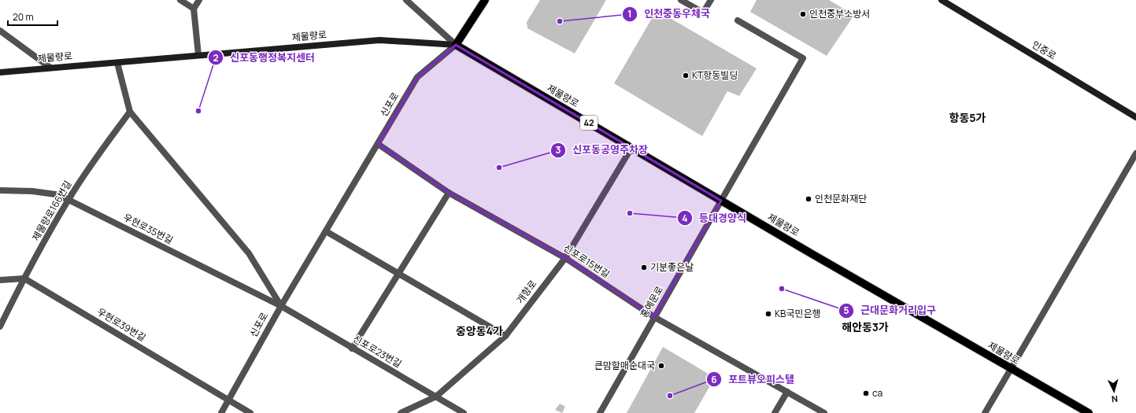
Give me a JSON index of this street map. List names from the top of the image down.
{
  "streets": {
    "main road": [
      "제물량로",
      "인중로",
      "신포로",
      "42"
    ],
    "street": [
      "제물량로166번길",
      "우현로35번길",
      "신포로15번길",
      "개항로",
      "홍예문로",
      "우현로39번길",
      "신포로23번길"
    ]
  },
  "crossings": [
    ["제물량로", "신포로"],
    ["제물량로", "개항로"],
    ["제물량로", "홍예문로"],
    ["신포로", "우현로35번길"],
    ["신포로", "신포로15번길"],
    ["신포로", "우현로39번길"],
    ["신포로", "신포로23번길"],
    ["제물량로166번길", "우현로35번길"],
    ["제물량로166번길", "우현로39번길"],
    ["우현로35번길", "신포로23번길"],
    ["신포로15번길", "개항로"],
    ["신포로15번길", "홍예문로"],
    ["개항로", "신포로23번길"]
  ],
  "districts": ["항동5가", "해안동3가", "중앙동4가"],
  "places": [
    "인천중부소방서",
    "인천중동우체국",
    "KT항동빌딩",
    "신포동행정복지센터",
    "신포동공영주차장",
    "인천문화재단",
    "등대경양식",
    "기분좋은날",
    "근대문화거리입구",
    "KB국민은행",
    "큰맘할매순대국",
    "ca",
    "포트뷰오피스텔"
  ],
  "scale_bar": "20 m",
  "north": "bottom"
}
